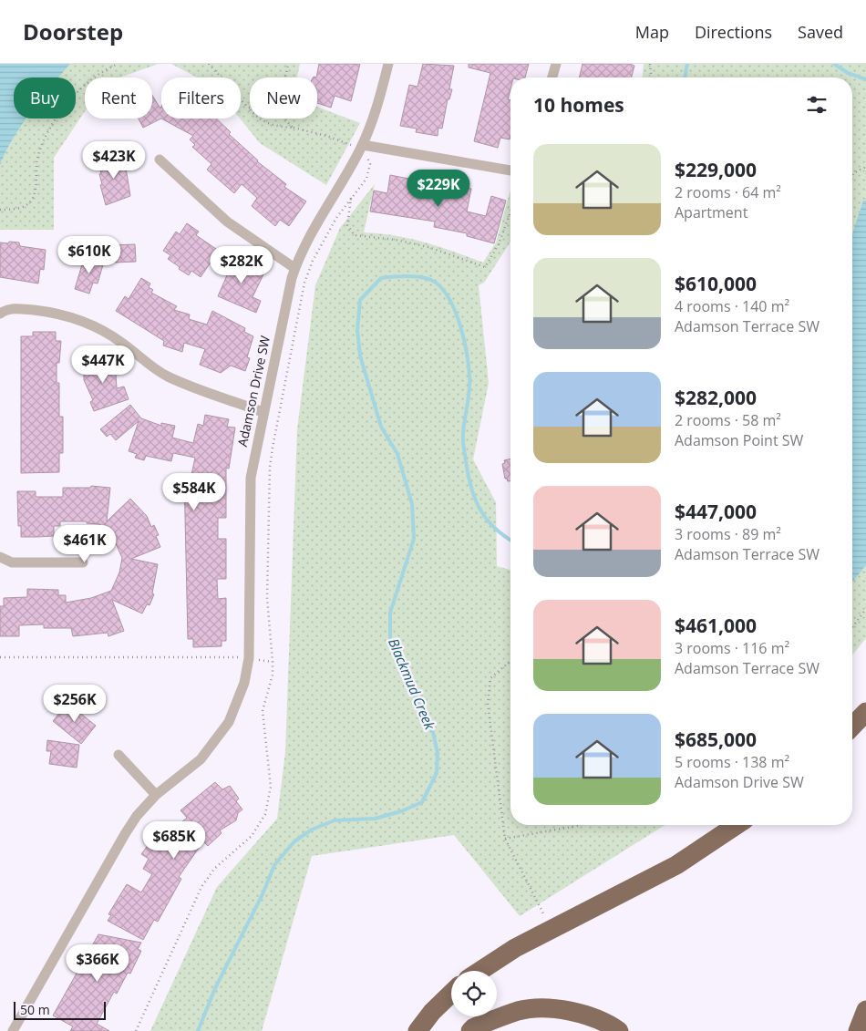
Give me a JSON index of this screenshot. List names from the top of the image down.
{
  "streets": {
    "street": ["Adamson Drive SW"]
  },
  "water": ["Blackmud Creek"],
  "scale_bar": "50 m",
  "page": {
    "header": "Doorstep",
    "nav": ["Map", "Directions", "Saved"],
    "chip": [
      "Buy",
      "Rent",
      "Filters",
      "New"
    ],
    "heading": "10 homes",
    "list": [
      {
        "name": "$229,000",
        "note": "2 rooms · 64 m² · Apartment"
      },
      {
        "name": "$610,000",
        "note": "4 rooms · 140 m² · Adamson Terrace SW"
      },
      {
        "name": "$282,000",
        "note": "2 rooms · 58 m² · Adamson Point SW"
      },
      {
        "name": "$447,000",
        "note": "3 rooms · 89 m² · Adamson Terrace SW"
      },
      {
        "name": "$461,000",
        "note": "3 rooms · 116 m² · Adamson Terrace SW"
      },
      {
        "name": "$685,000",
        "note": "5 rooms · 138 m² · Adamson Drive SW"
      }
    ],
    "price": [
      "$423K",
      "$229K",
      "$610K",
      "$282K",
      "$447K",
      "$584K",
      "$461K",
      "$256K",
      "$685K",
      "$366K"
    ],
    "scale": "50 m"
  }
}
